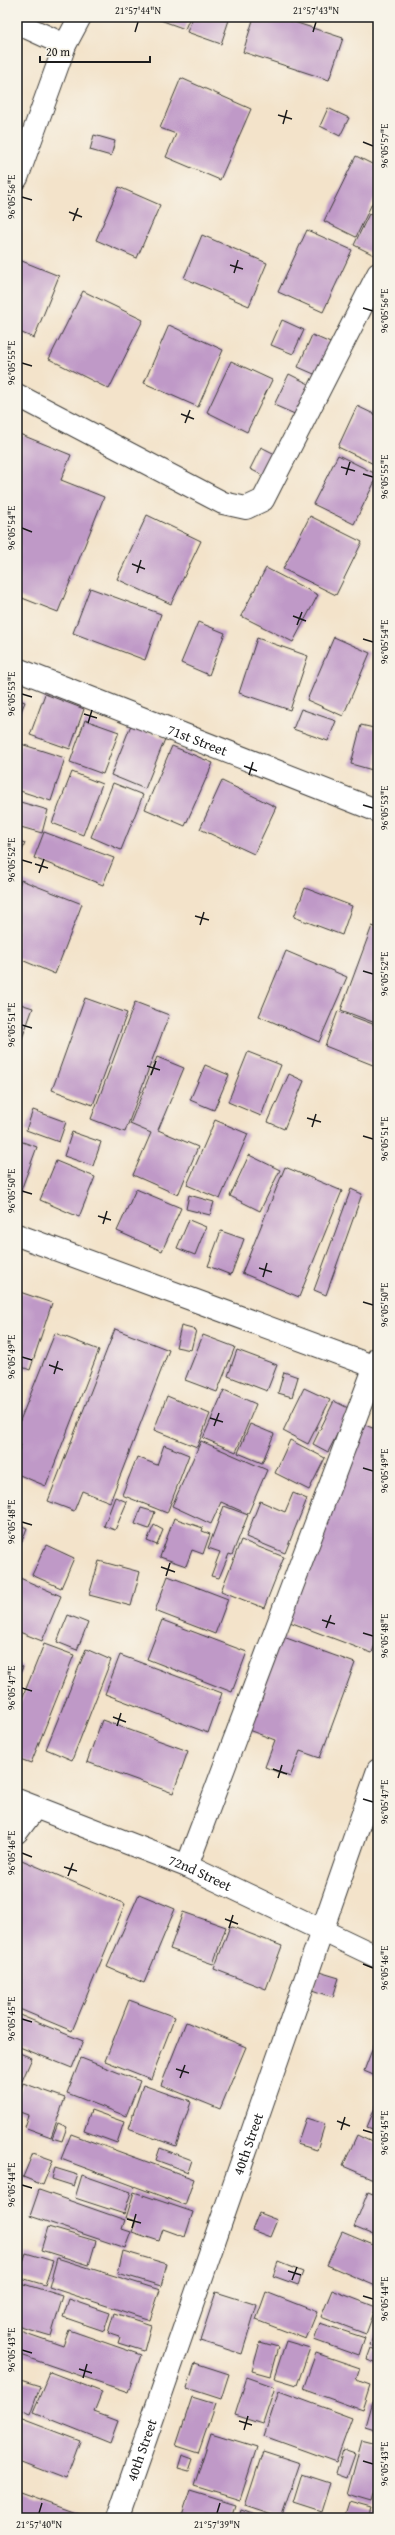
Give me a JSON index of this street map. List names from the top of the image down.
{
  "streets": {
    "street": ["71st Street", "72nd Street", "40th Street"]
  },
  "crossings": [
    ["72nd Street", "40th Street"]
  ],
  "scale_bar": "20 m",
  "coordinates": [
    "21°57'44\"N",
    "21°57'43\"N",
    "96°05'57\"E",
    "96°05'56\"E",
    "96°05'55\"E",
    "96°05'54\"E",
    "96°05'53\"E",
    "96°05'52\"E",
    "96°05'51\"E",
    "96°05'50\"E",
    "96°05'49\"E",
    "96°05'48\"E",
    "96°05'47\"E",
    "96°05'46\"E",
    "96°05'45\"E",
    "96°05'44\"E",
    "96°05'43\"E",
    "21°57'40\"N",
    "21°57'39\"N"
  ]
}
